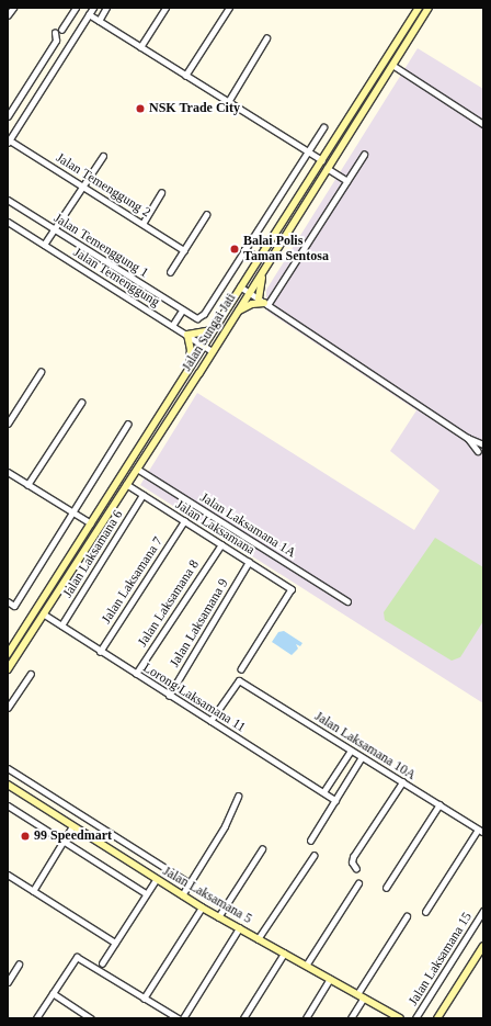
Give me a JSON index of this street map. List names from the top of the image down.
{
  "streets": {
    "main road": ["Jalan Sungai Jati", "Jalan Laksamana 5"],
    "street": [
      "Jalan Temenggung 2",
      "Jalan Temenggung 1",
      "Jalan Temenggung",
      "Jalan Laksamana 1A",
      "Jalan Laksamana",
      "Jalan Laksamana 6",
      "Jalan Laksamana 7",
      "Jalan Laksamana 8",
      "Jalan Laksamana 9",
      "Lorong Laksamana 11",
      "Jalan Laksamana 10A",
      "Jalan Laksamana 15"
    ]
  },
  "crossings": [
    ["Jalan Temenggung", "Jalan Sungai Jati"],
    ["Jalan Sungai Jati", "Jalan Laksamana 1A"],
    ["Jalan Sungai Jati", "Jalan Laksamana"],
    ["Jalan Sungai Jati", "Lorong Laksamana 11"],
    ["Jalan Laksamana", "Jalan Laksamana 6"],
    ["Jalan Laksamana", "Jalan Laksamana 7"],
    ["Jalan Laksamana", "Jalan Laksamana 8"],
    ["Jalan Laksamana", "Jalan Laksamana 9"],
    ["Jalan Laksamana 6", "Lorong Laksamana 11"],
    ["Jalan Laksamana 7", "Lorong Laksamana 11"],
    ["Jalan Laksamana 8", "Lorong Laksamana 11"],
    ["Jalan Laksamana 9", "Lorong Laksamana 11"],
    ["Lorong Laksamana 11", "Jalan Laksamana 10A"]
  ],
  "places": ["NSK Trade City", "Balai Polis Taman Sentosa", "99 Speedmart"]
}
